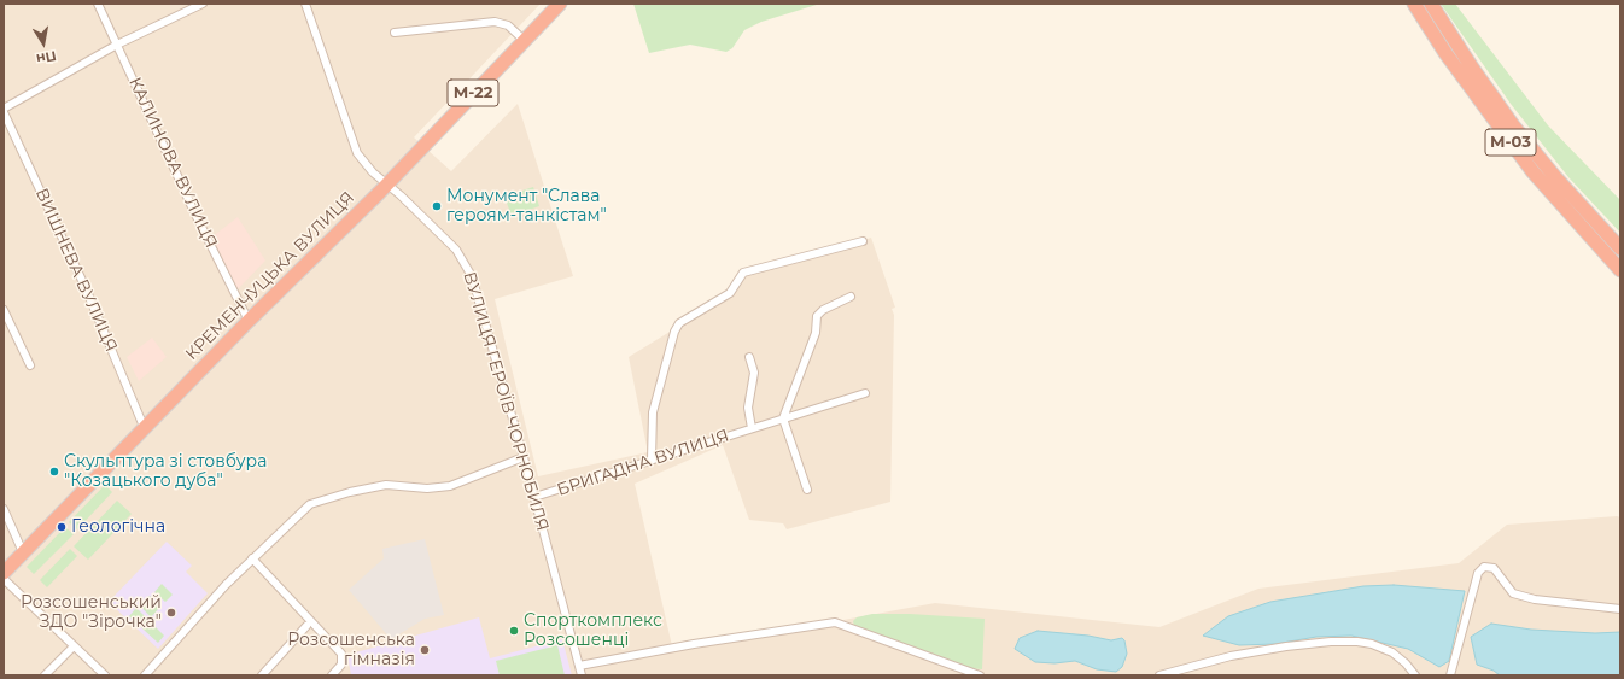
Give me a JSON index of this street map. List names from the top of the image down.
{
  "streets": {
    "highway": ["М-22", "М-03", "КРЕМЕНЧУЦЬКА ВУЛИЦЯ"],
    "street": [
      "КАЛИНОВА ВУЛИЦЯ",
      "ВИШНЕВА ВУЛИЦЯ",
      "ВУЛИЦЯ ГЕРОЇВ ЧОРНОБИЛЯ",
      "БРИГАДНА ВУЛИЦЯ"
    ]
  },
  "crossings": [
    ["КАЛИНОВА ВУЛИЦЯ", "КРЕМЕНЧУЦЬКА ВУЛИЦЯ"],
    ["ВИШНЕВА ВУЛИЦЯ", "КРЕМЕНЧУЦЬКА ВУЛИЦЯ"],
    ["КРЕМЕНЧУЦЬКА ВУЛИЦЯ", "ВУЛИЦЯ ГЕРОЇВ ЧОРНОБИЛЯ"],
    ["ВУЛИЦЯ ГЕРОЇВ ЧОРНОБИЛЯ", "БРИГАДНА ВУЛИЦЯ"]
  ],
  "places": [
    "Монумент \"Слава героям-танкістам\"",
    "Скульптура зі стовбура \"Козацького дуба\"",
    "Геологічна",
    "Розсошенський ЗДО \"Зірочка\"",
    "Спорткомплекс Розсошенці",
    "Розсошенська гімназія"
  ],
  "north": "bottom"
}
